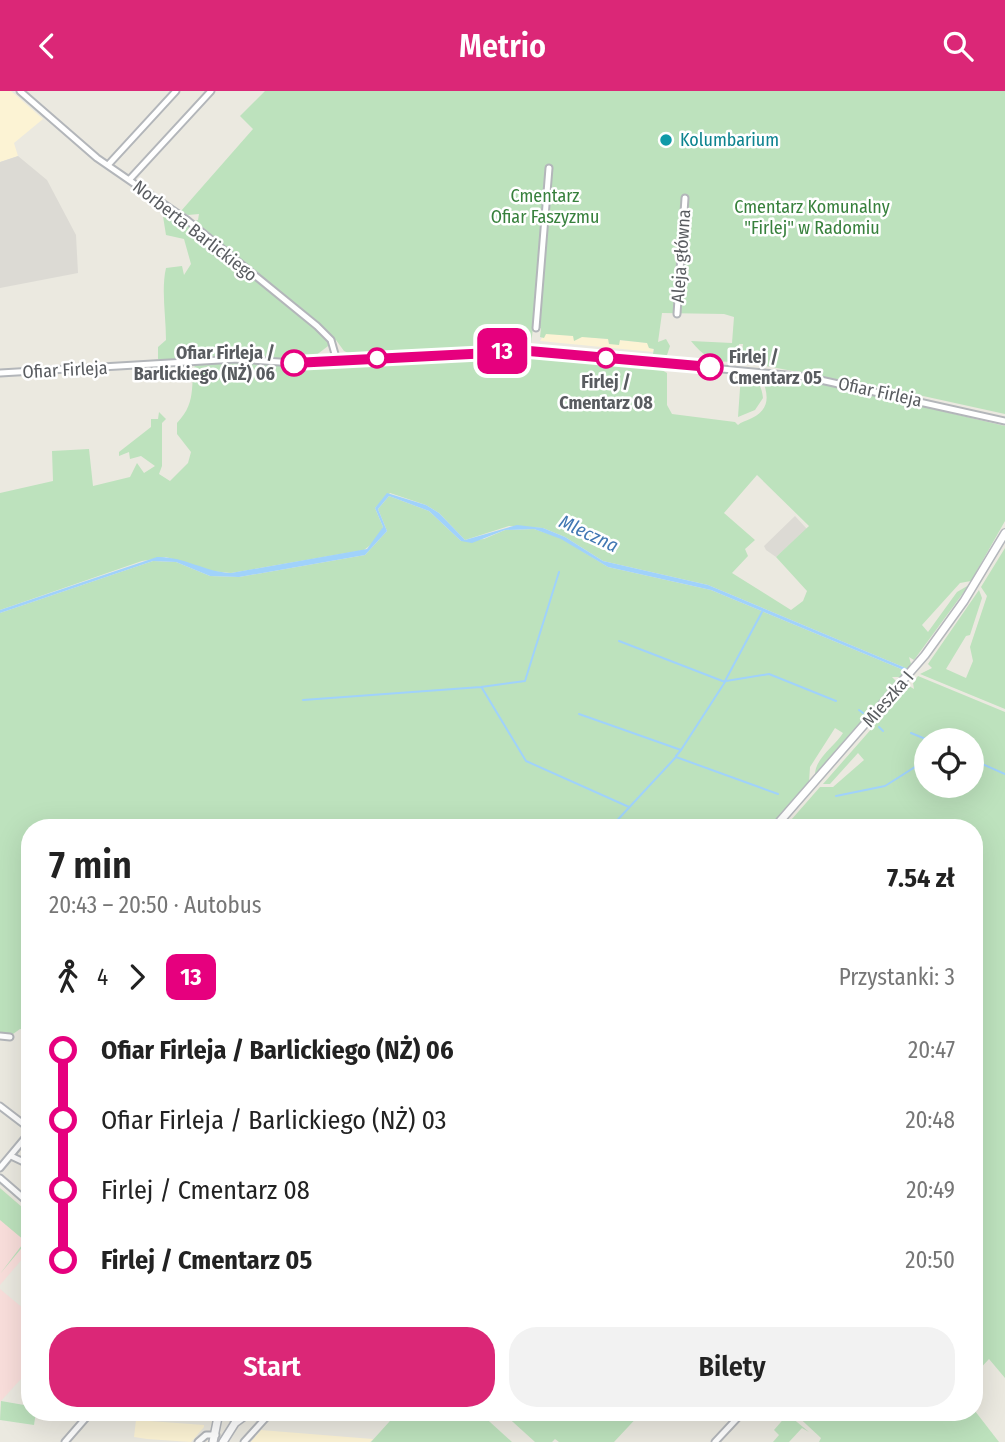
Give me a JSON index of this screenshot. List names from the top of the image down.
{
  "streets": {
    "street": [
      "Norberta Barlickiego",
      "Aleja główna",
      "Ofiar Firleja",
      "Mieszka I"
    ]
  },
  "crossings": [
    ["Norberta Barlickiego", "Ofiar Firleja"]
  ],
  "water": ["Mleczna"],
  "parks": ["Cmentarz Ofiar Faszyzmu", "Cmentarz Komunalny \"Firlej\" w Radomiu"],
  "places": [
    "Kolumbarium",
    "Firlej / Cmentarz 08",
    "Ofiar Firleja / Barlickiego (NŻ) 06",
    "Firlej / Cmentarz 05"
  ],
  "lines": ["bus line 13"],
  "page": {
    "header": "Metrio",
    "on_map": "13",
    "heading": ["7 min", "20:43 – 20:50 · Autobus", "7.54 zł"],
    "legs": ["4", "13", "Przystanki: 3"],
    "list": [
      {
        "name": "Ofiar Firleja / Barlickiego (NŻ) 06",
        "value": "20:47"
      },
      {
        "name": "Ofiar Firleja / Barlickiego (NŻ) 03",
        "value": "20:48"
      },
      {
        "name": "Firlej / Cmentarz 08",
        "value": "20:49"
      },
      {
        "name": "Firlej / Cmentarz 05",
        "value": "20:50"
      }
    ],
    "buttons": ["Start", "Bilety"]
  }
}
